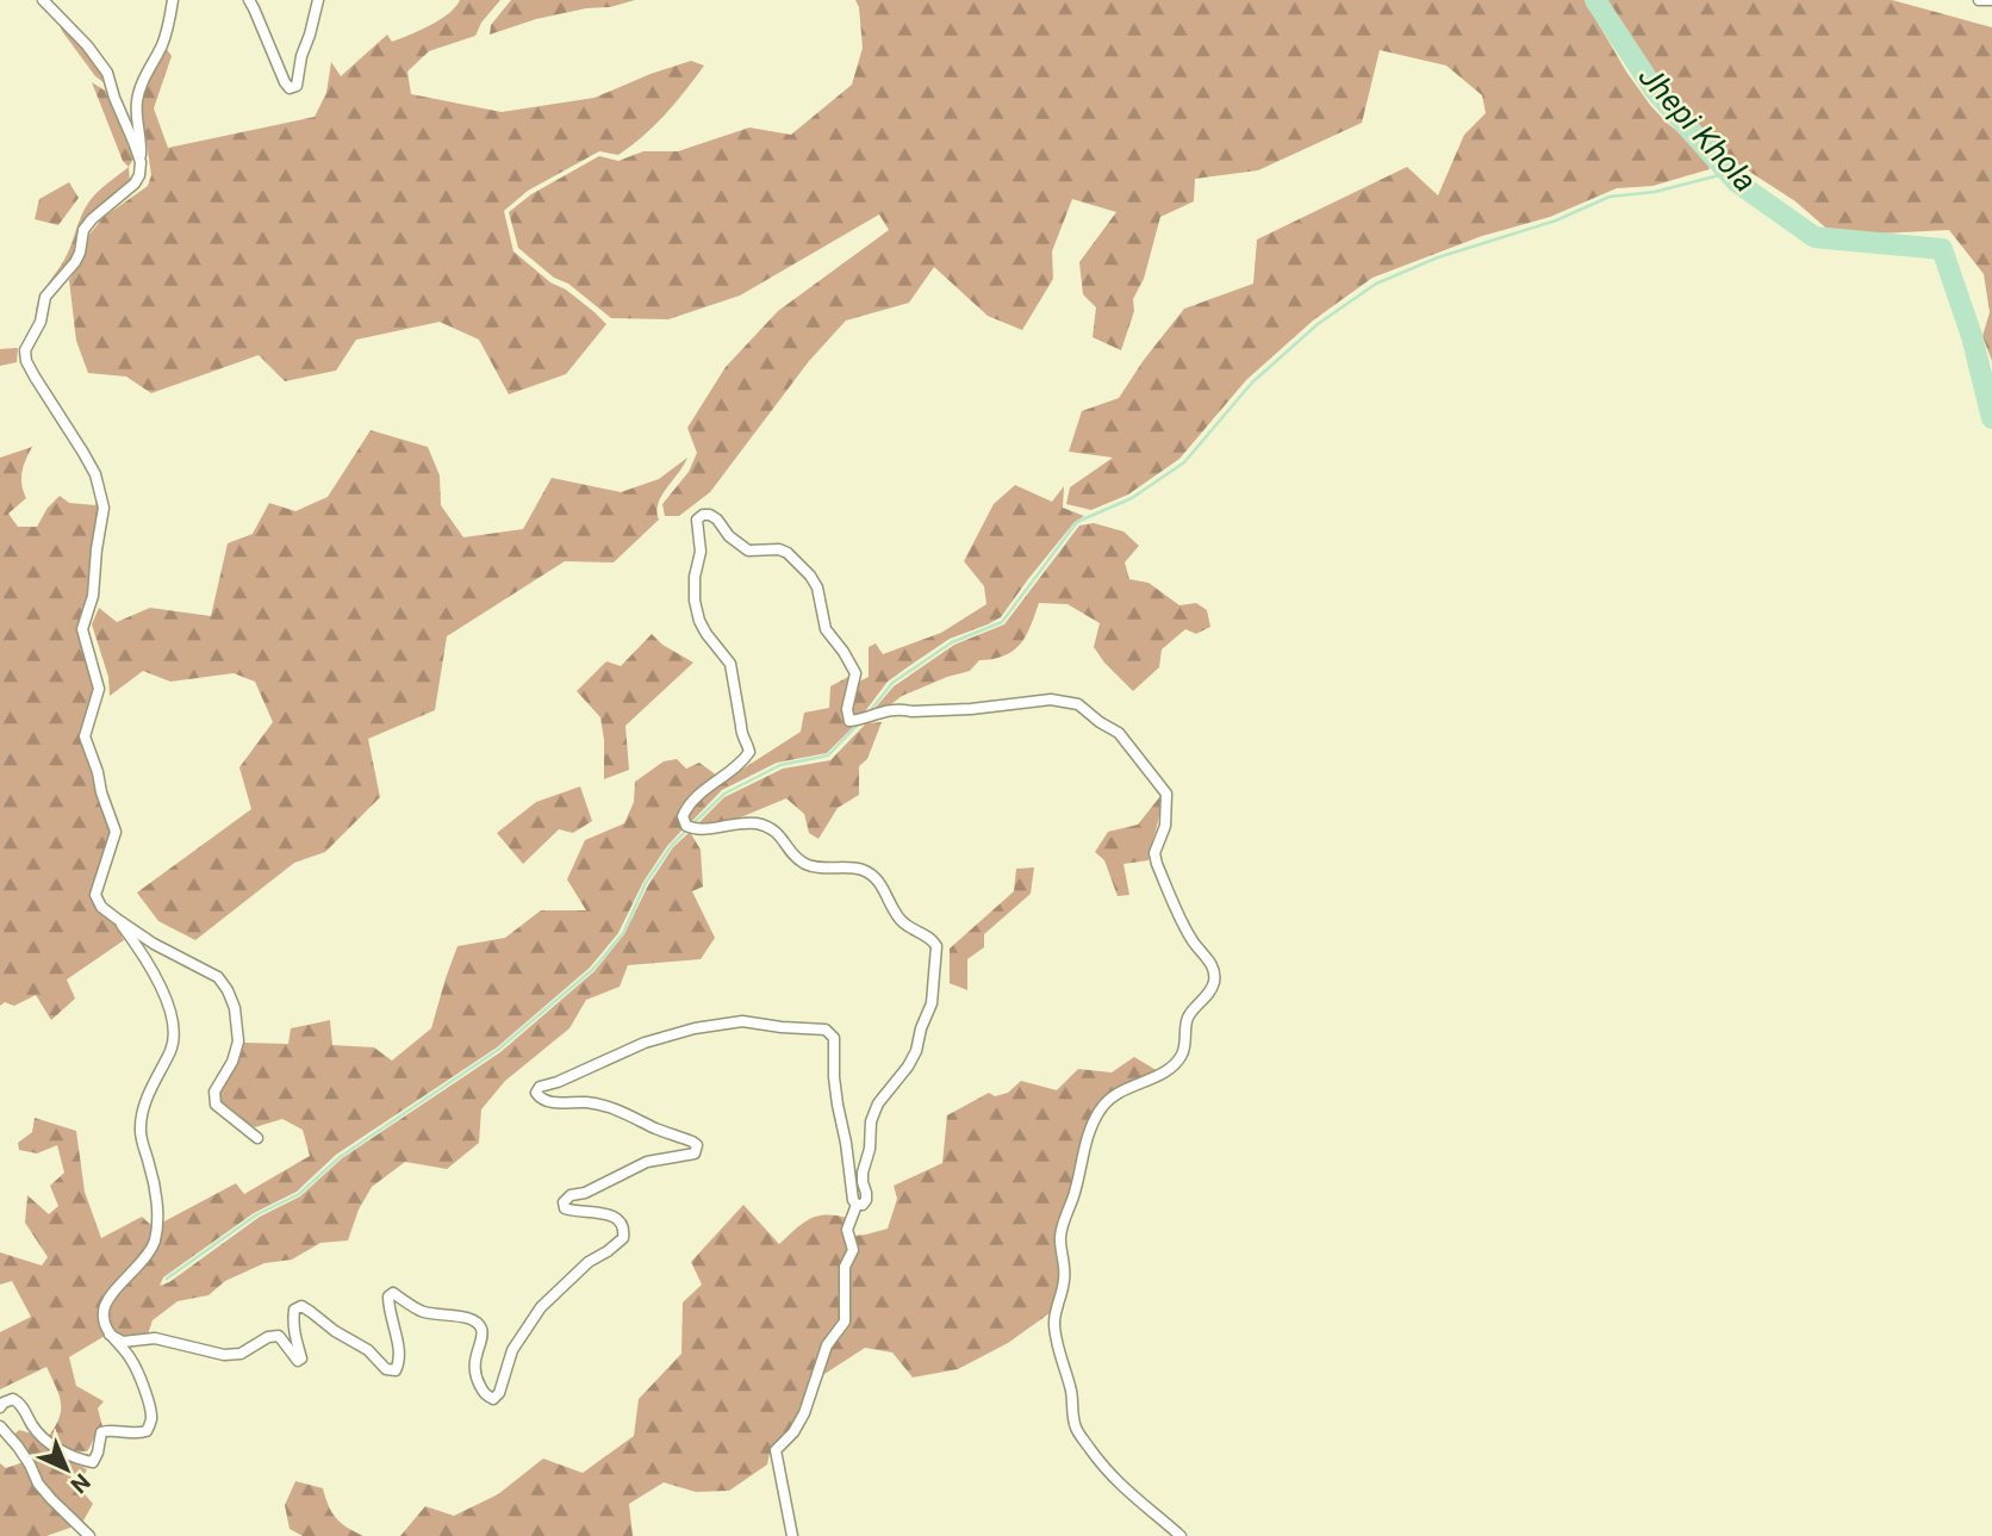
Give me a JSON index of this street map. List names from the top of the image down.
{
  "water": ["Jhepi Khola"],
  "north": "bottom right"
}
